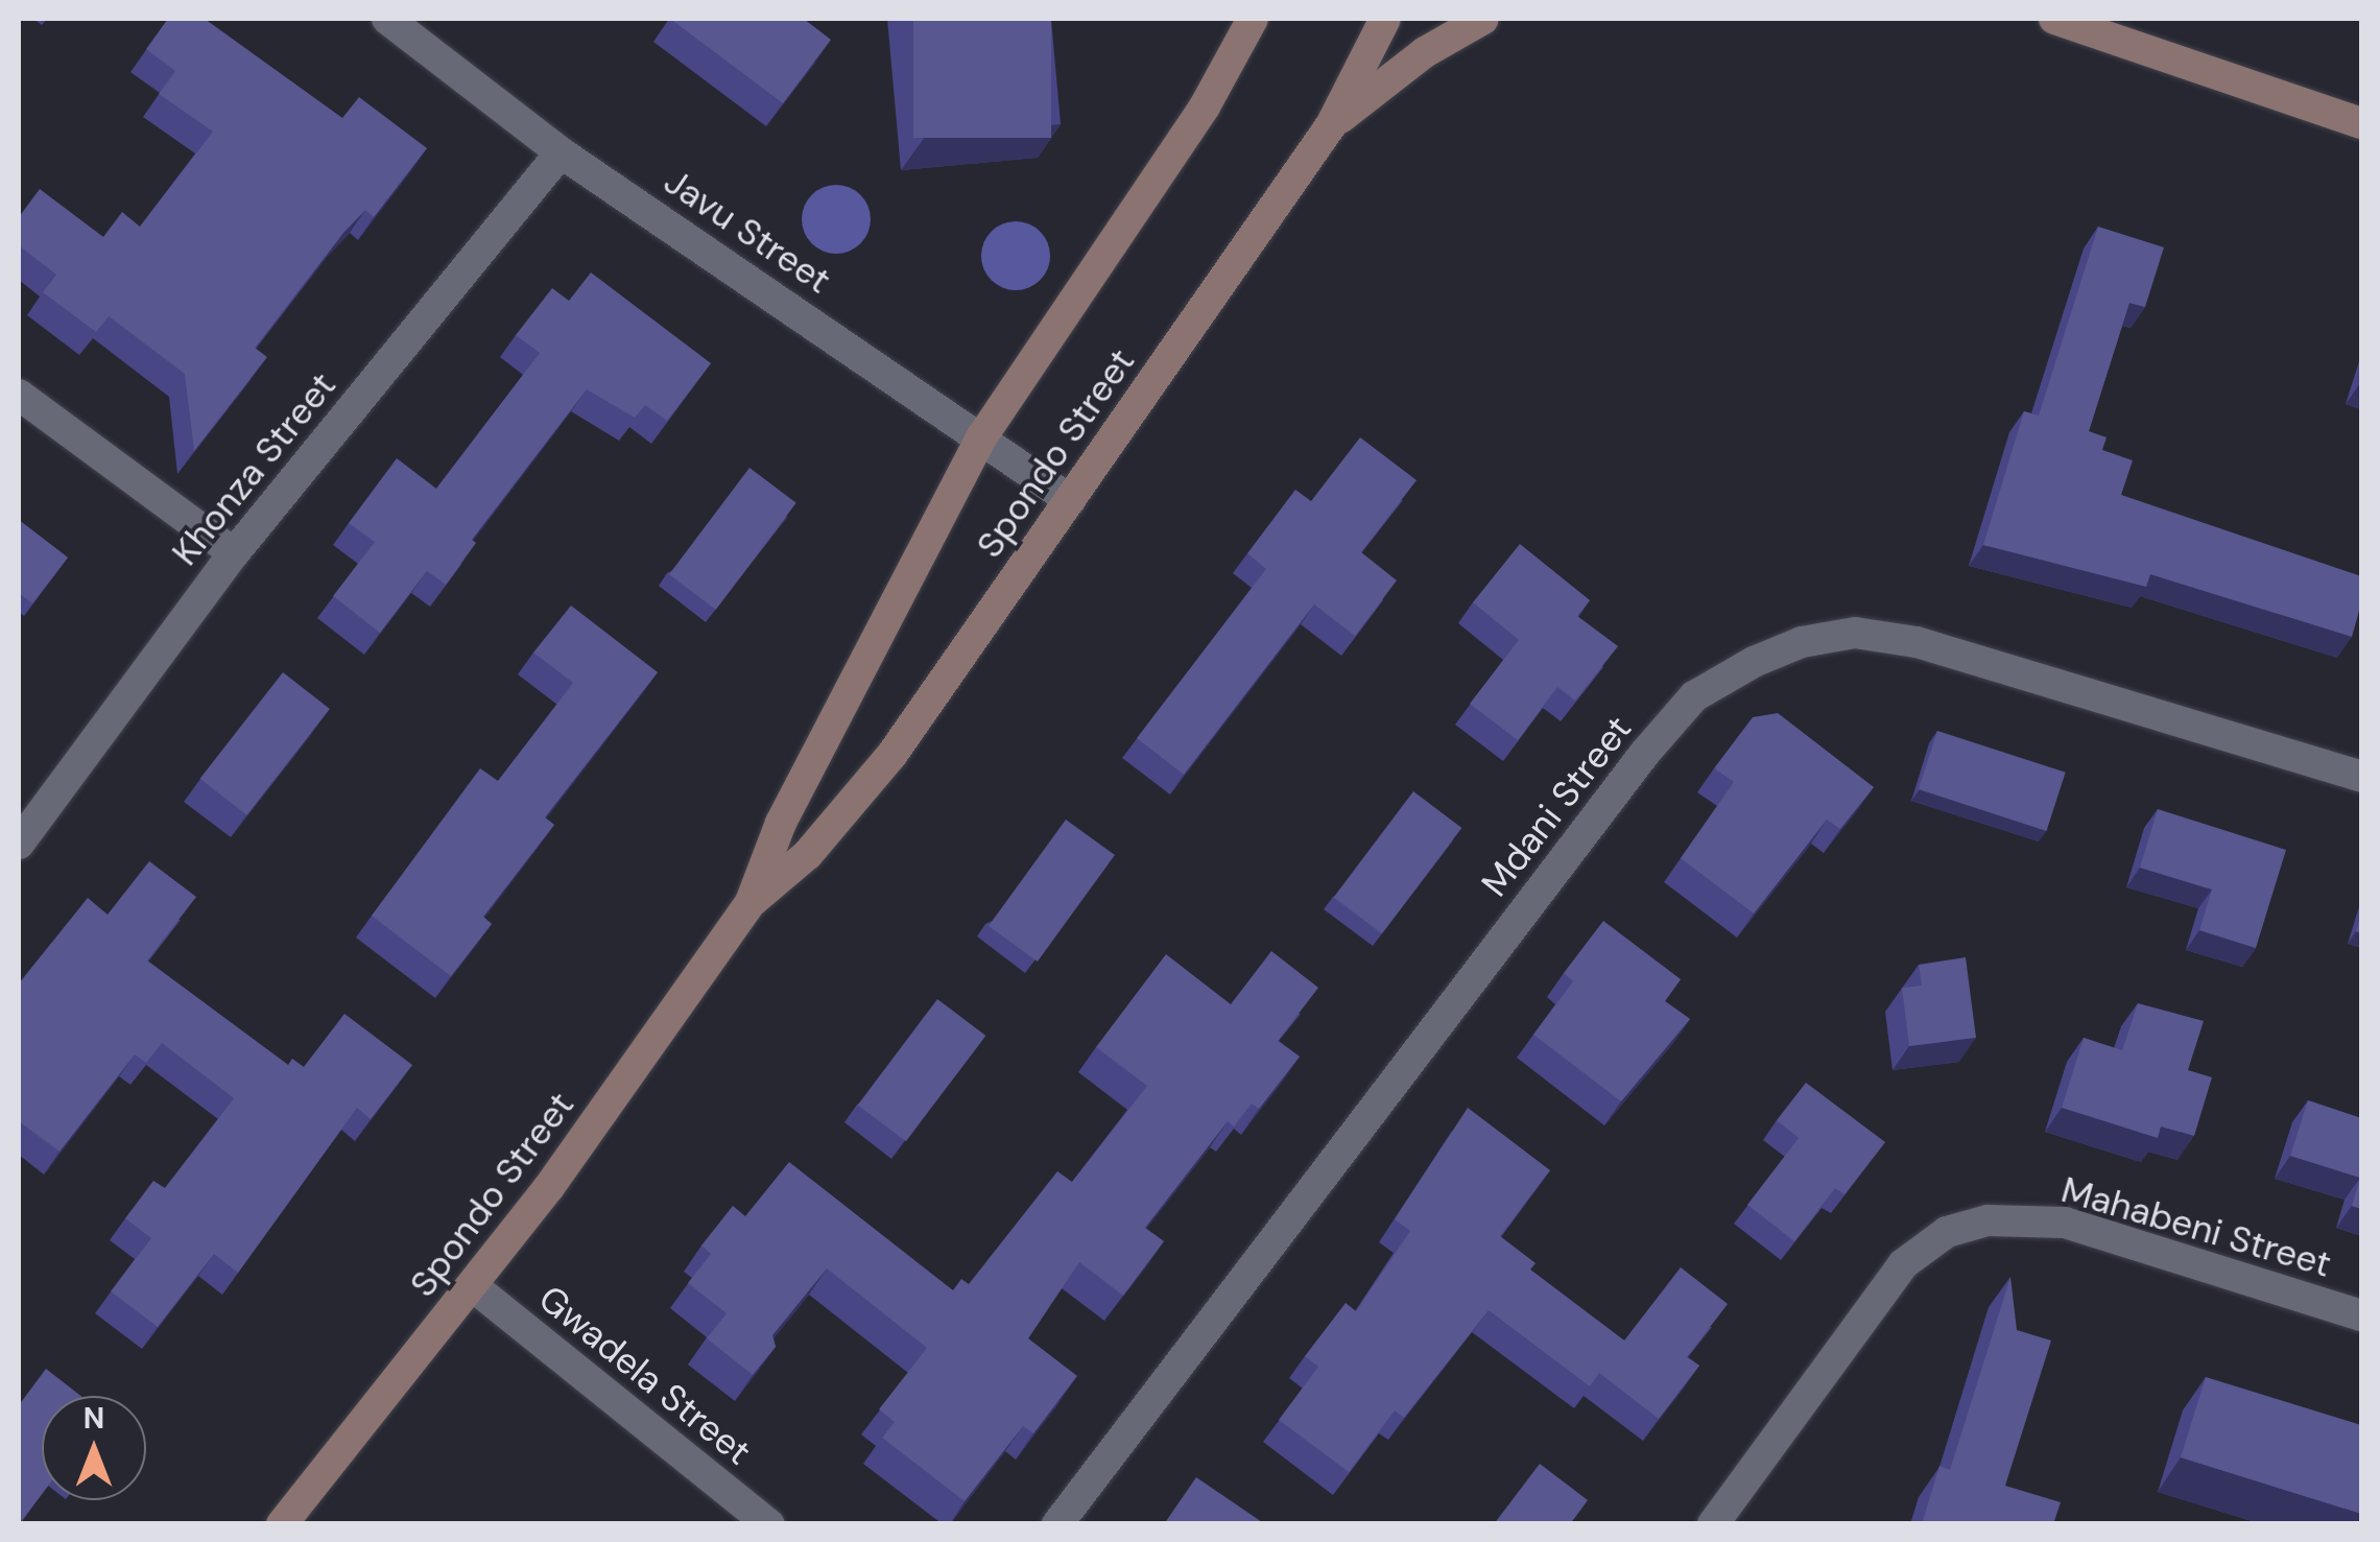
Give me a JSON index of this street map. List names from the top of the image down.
{
  "streets": {
    "main road": ["Spondo Street"],
    "street": [
      "Javu Street",
      "Khonza Street",
      "Mdani Street",
      "Mahabeni Street",
      "Gwadela Street"
    ]
  },
  "crossings": [
    ["Javu Street", "Spondo Street"],
    ["Javu Street", "Khonza Street"],
    ["Spondo Street", "Gwadela Street"]
  ],
  "north": "top"
}
